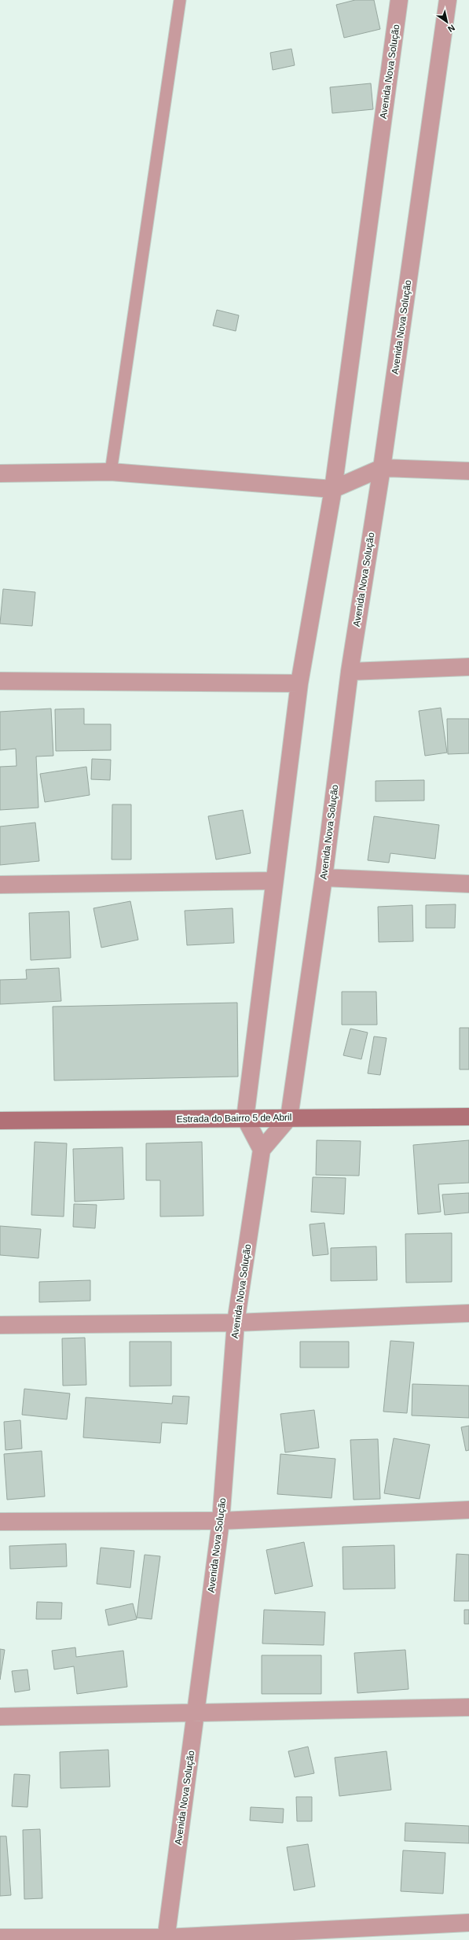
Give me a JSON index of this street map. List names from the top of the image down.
{
  "streets": {
    "street": ["Avenida Nova Solução", "Estrada do Bairro 5 de Abril"]
  },
  "crossings": [
    ["Avenida Nova Solução", "Estrada do Bairro 5 de Abril"]
  ],
  "north": "bottom right"
}
